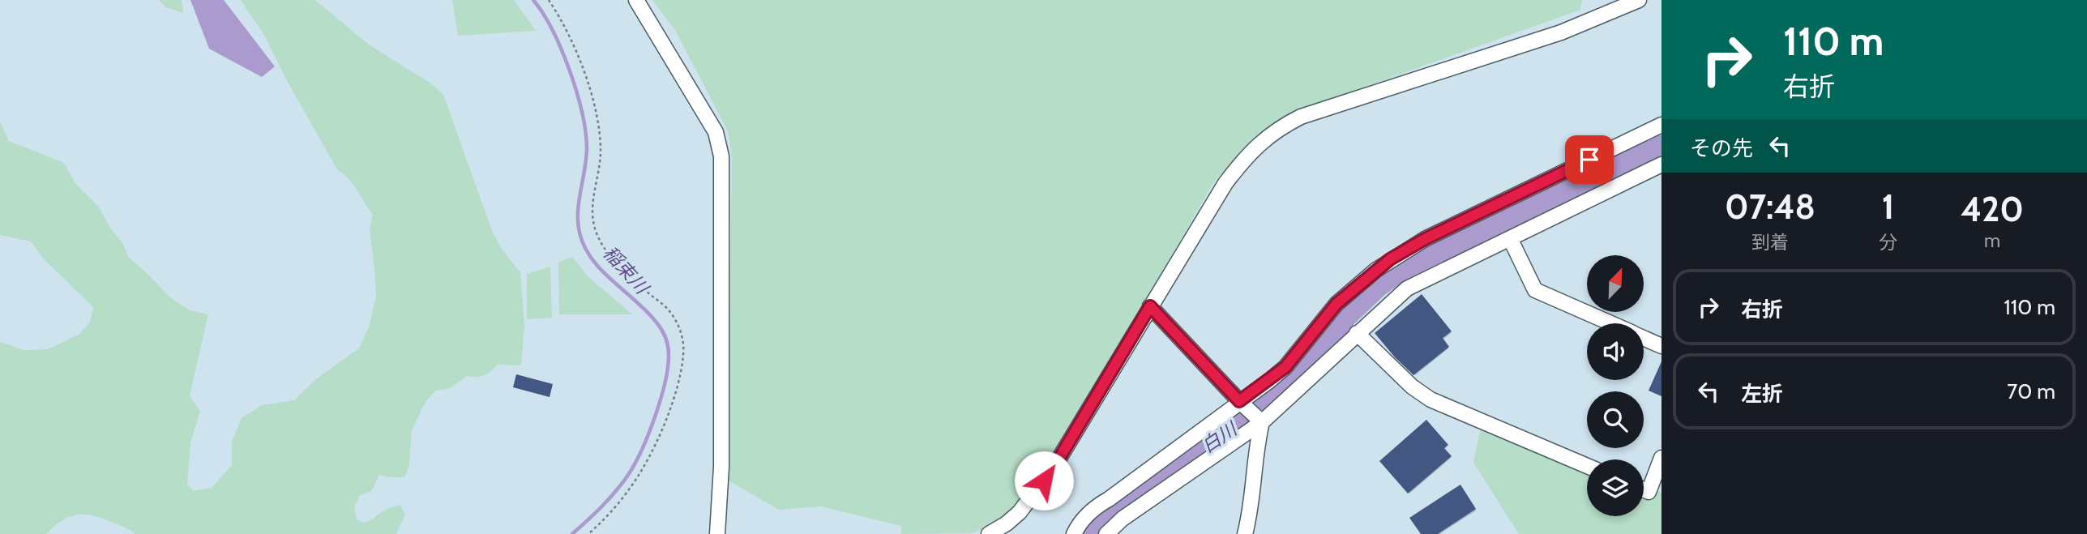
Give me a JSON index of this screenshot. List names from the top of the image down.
{
  "water": ["稲束川", "白川"],
  "north": "top right",
  "page": {
    "turn": ["110 m", "右折"],
    "then": "その先",
    "eta": [
      "07:48",
      "到着",
      "1",
      "分",
      "420",
      "m"
    ],
    "list": [
      {
        "name": "右折",
        "value": "110 m"
      },
      {
        "name": "左折",
        "value": "70 m"
      }
    ]
  }
}
